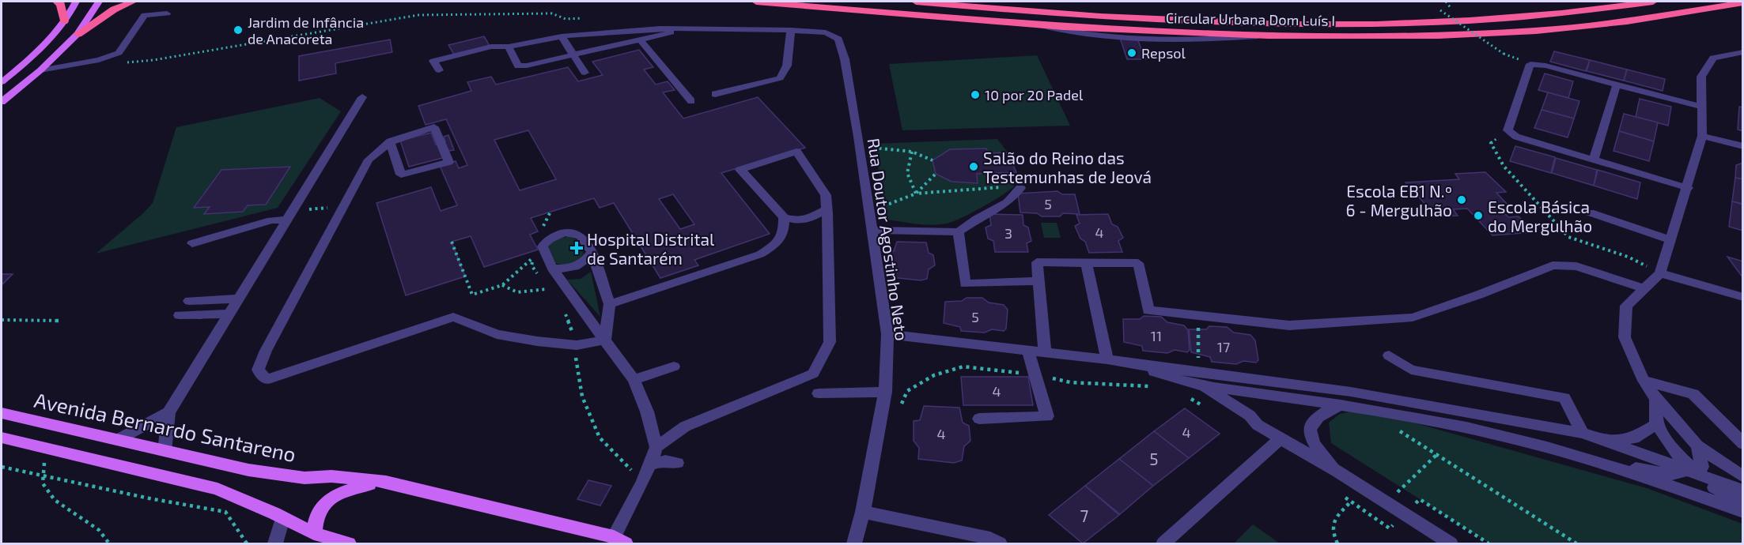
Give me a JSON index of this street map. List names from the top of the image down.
{
  "streets": {
    "highway": ["Circular Urbana Dom Luís I"],
    "main road": ["Avenida Bernardo Santareno"],
    "street": ["Rua Doutor Agostinho Neto"]
  },
  "places": {
    "other": [
      "Jardim de Infância de Anacoreta",
      "Repsol",
      "10 por 20 Padel",
      "Salão do Reino das Testemunhas de Jeová",
      "Escola EB1 N.º 6 - Mergulhão",
      "Escola Básica do Mergulhão"
    ],
    "health": ["Hospital Distrital de Santarém"]
  },
  "house_numbers": [
    "5",
    "4",
    "3",
    "5",
    "11",
    "17",
    "4",
    "4",
    "4",
    "5",
    "7"
  ]
}
